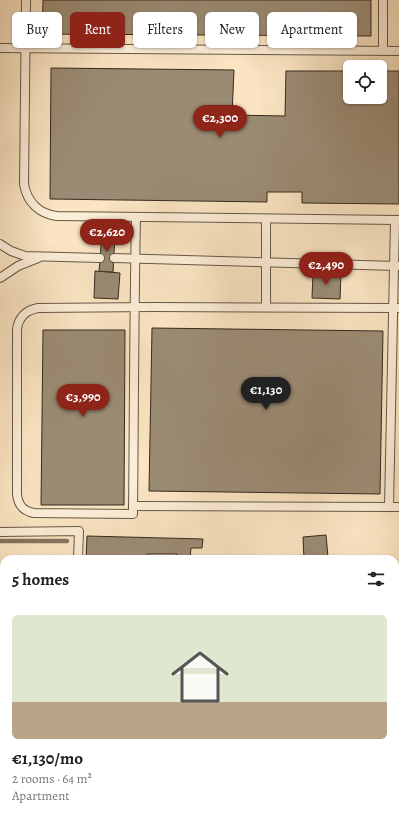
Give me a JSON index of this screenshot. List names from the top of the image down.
{
  "page": {
    "chip": [
      "Buy",
      "Rent",
      "Filters",
      "New",
      "Apartment"
    ],
    "price": [
      "€2,300",
      "€2,620",
      "€2,490",
      "€1,130",
      "€3,990"
    ],
    "heading": "5 homes",
    "list": [
      {
        "name": "€1,130/mo",
        "note": "2 rooms · 64 m² · Apartment"
      }
    ]
  }
}
